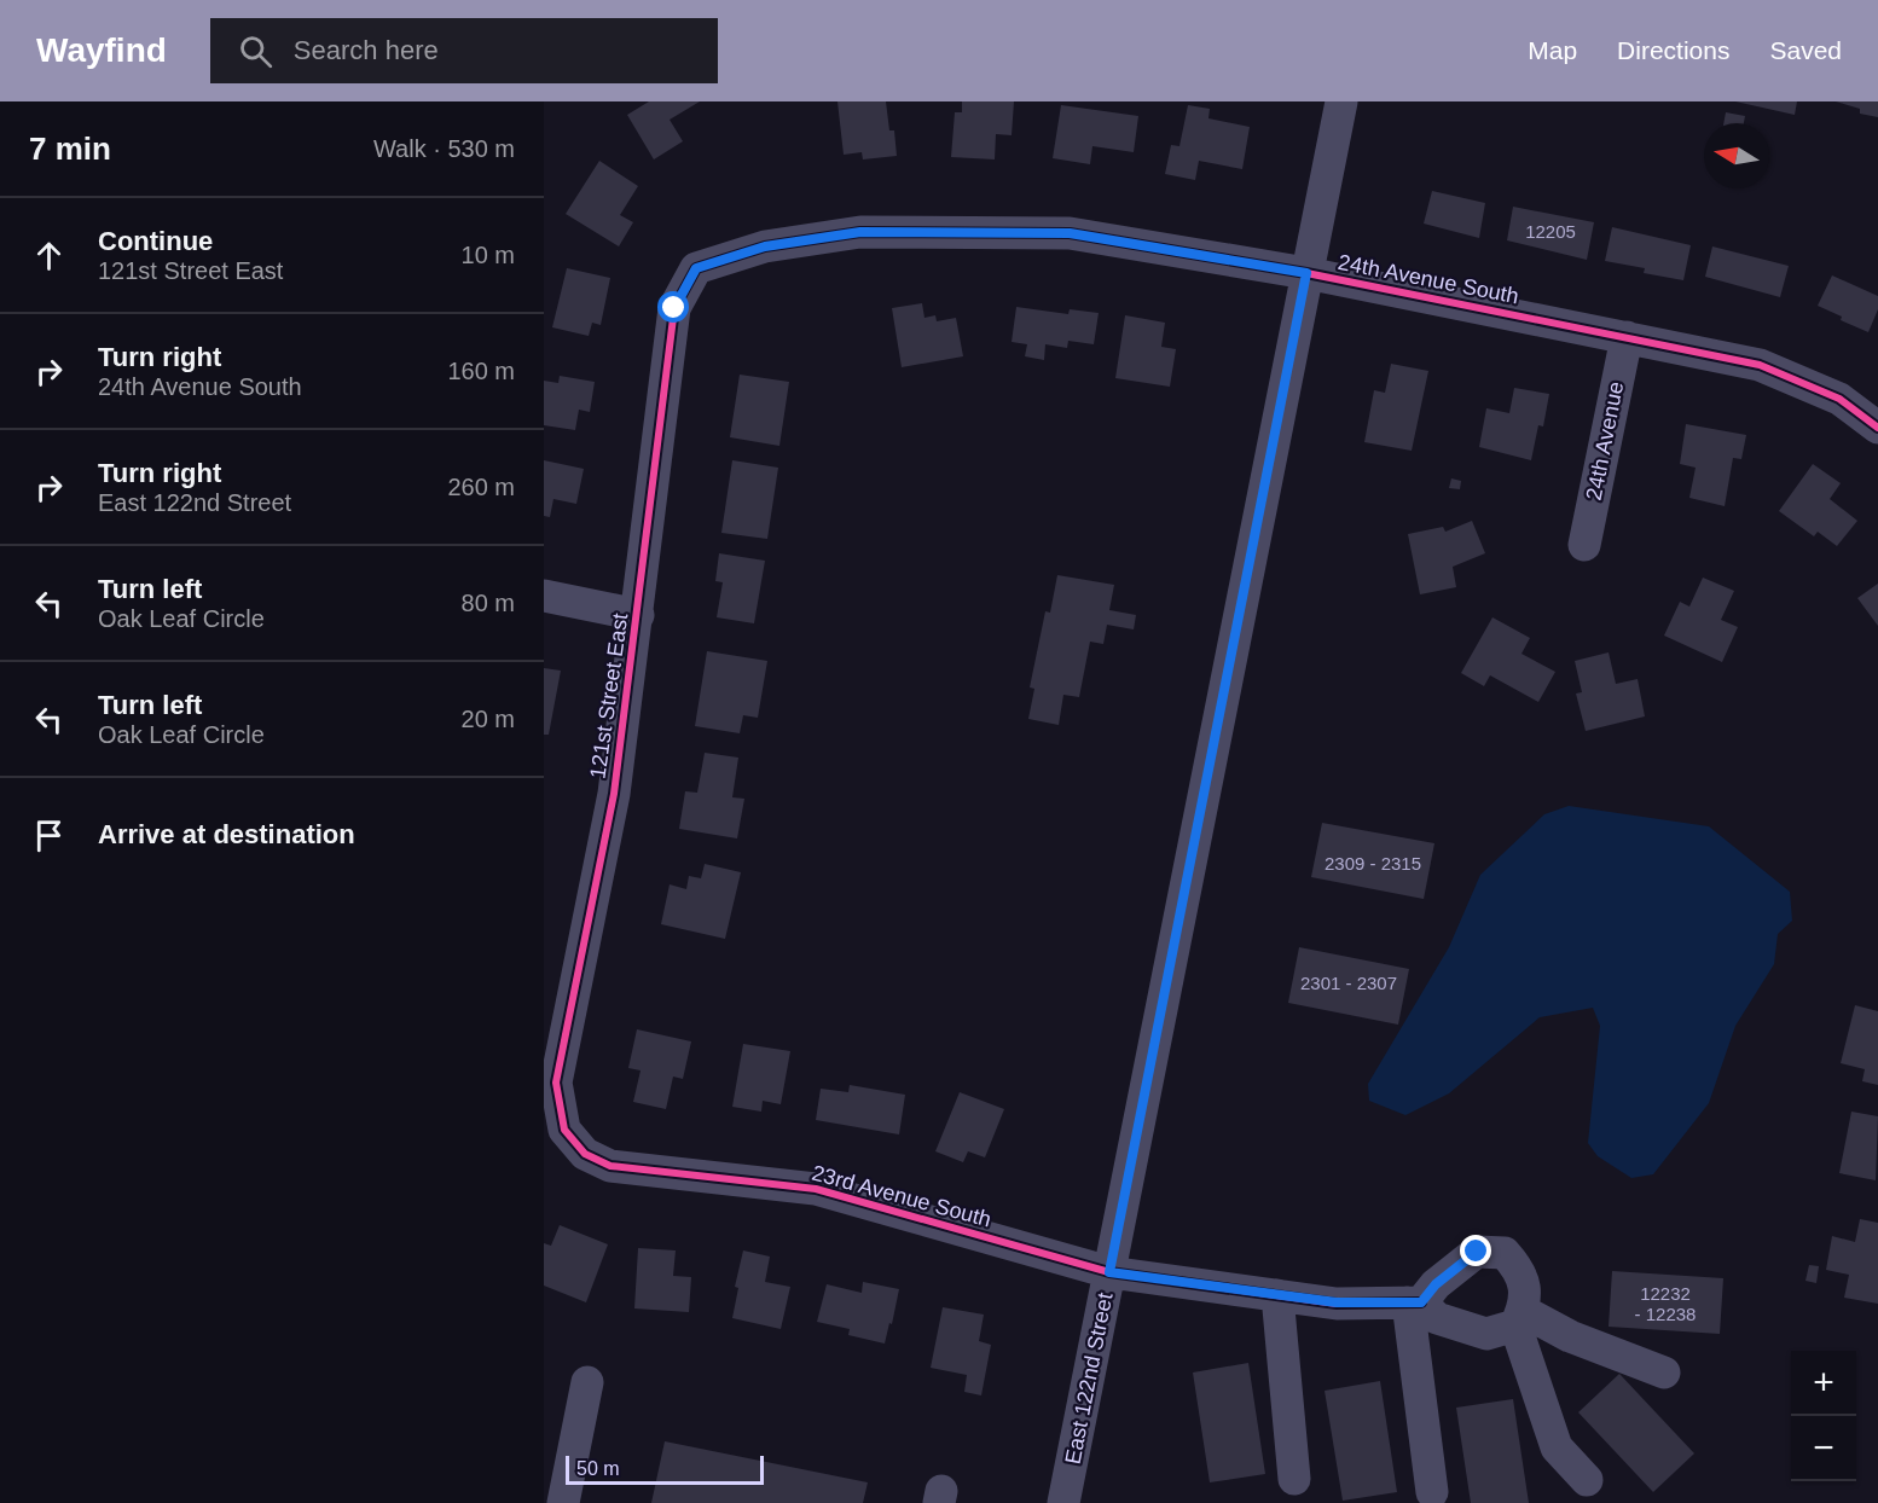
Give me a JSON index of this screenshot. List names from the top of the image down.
{
  "streets": {
    "street": [
      "24th Avenue South",
      "24th Avenue",
      "121st Street East",
      "23rd Avenue South",
      "East 122nd Street"
    ]
  },
  "crossings": [
    ["24th Avenue South", "24th Avenue"],
    ["24th Avenue South", "121st Street East"],
    ["24th Avenue South", "East 122nd Street"],
    ["121st Street East", "23rd Avenue South"],
    ["23rd Avenue South", "East 122nd Street"]
  ],
  "house_numbers": [
    "12205",
    "2309 - 2315",
    "2301 - 2307",
    "12232 - 12238"
  ],
  "scale_bar": "50 m",
  "north": "left",
  "page": {
    "header": "Wayfind",
    "search": "Search here",
    "nav": ["Map", "Directions", "Saved"],
    "heading": ["7 min", "Walk · 530 m"],
    "list": [
      ["Continue", "121st Street East", "10 m"],
      ["Turn right", "24th Avenue South", "160 m"],
      ["Turn right", "East 122nd Street", "260 m"],
      ["Turn left", "Oak Leaf Circle", "80 m"],
      ["Turn left", "Oak Leaf Circle", "20 m"],
      "Arrive at destination"
    ],
    "map_buttons": ["+", "−"],
    "scale": "50 m"
  }
}
